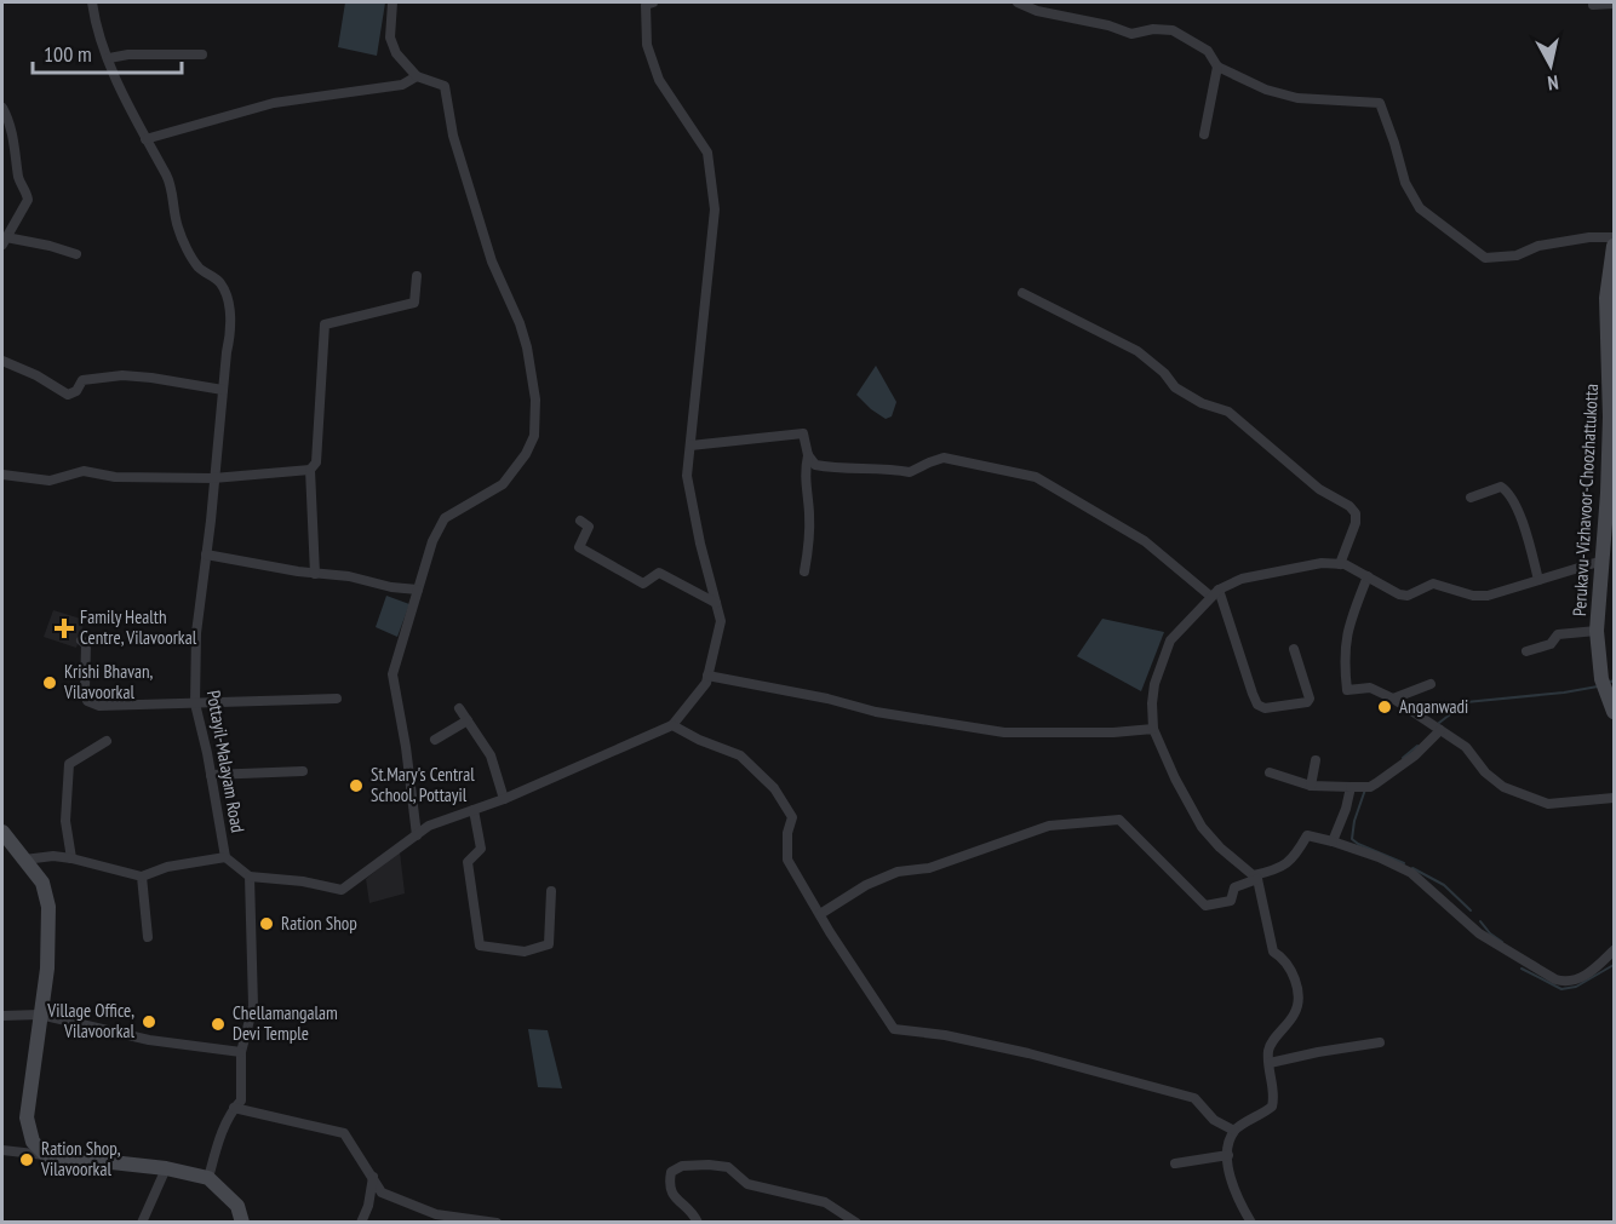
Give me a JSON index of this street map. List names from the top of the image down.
{
  "streets": {
    "street": ["Perukavu-Vizhavoor-Choozhattukotta", "Pottayil-Malayam Road"]
  },
  "places": {
    "health": ["Family Health Centre, Vilavoorkal"],
    "other": [
      "Krishi Bhavan, Vilavoorkal",
      "Anganwadi",
      "St.Mary's Central School, Pottayil",
      "Ration Shop",
      "Village Office, Vilavoorkal",
      "Chellamangalam Devi Temple",
      "Ration Shop, Vilavoorkal"
    ]
  },
  "scale_bar": "100 m",
  "north": "bottom"
}
